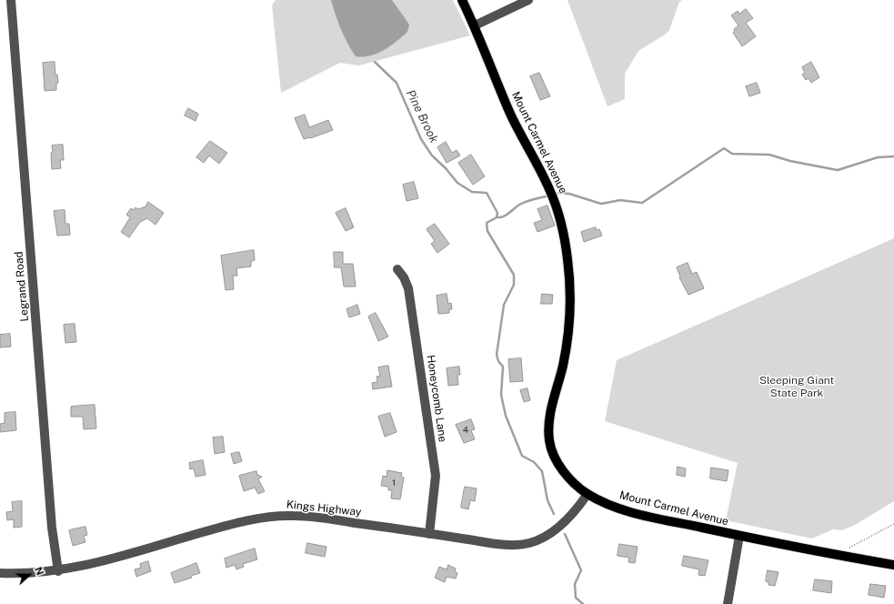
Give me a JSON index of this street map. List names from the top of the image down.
{
  "streets": {
    "main road": ["Mount Carmel Avenue"],
    "street": ["Legrand Road", "Honeycomb Lane", "Kings Highway"]
  },
  "crossings": [
    ["Mount Carmel Avenue", "Kings Highway"],
    ["Legrand Road", "Kings Highway"],
    ["Honeycomb Lane", "Kings Highway"]
  ],
  "water": ["Pine Brook"],
  "parks": ["Sleeping Giant State Park"],
  "house_numbers": ["4", "1"],
  "north": "right"
}
